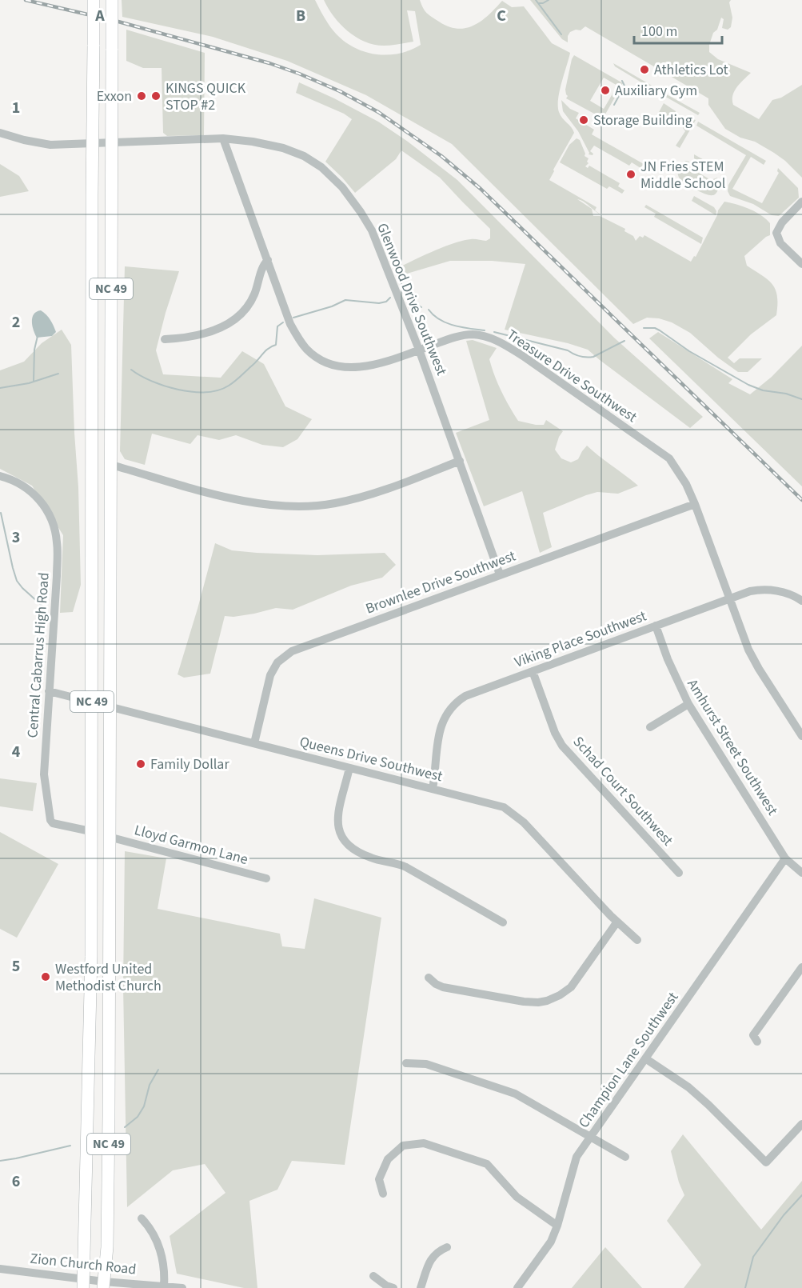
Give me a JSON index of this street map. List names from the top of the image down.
{
  "streets": {
    "highway": ["NC 49"],
    "street": [
      "Glenwood Drive Southwest",
      "Treasure Drive Southwest",
      "Brownlee Drive Southwest",
      "Viking Place Southwest",
      "Central Cabarrus High Road",
      "Amhurst Street Southwest",
      "Queens Drive Southwest",
      "Schad Court Southwest",
      "Lloyd Garmon Lane",
      "Champion Lane Southwest",
      "Zion Church Road"
    ]
  },
  "crossings": [
    ["NC 49", "Glenwood Drive Southwest"],
    ["NC 49", "Central Cabarrus High Road"],
    ["NC 49", "Queens Drive Southwest"],
    ["NC 49", "Lloyd Garmon Lane"],
    ["NC 49", "Zion Church Road"],
    ["Glenwood Drive Southwest", "Treasure Drive Southwest"],
    ["Glenwood Drive Southwest", "Brownlee Drive Southwest"],
    ["Treasure Drive Southwest", "Brownlee Drive Southwest"],
    ["Treasure Drive Southwest", "Viking Place Southwest"],
    ["Brownlee Drive Southwest", "Queens Drive Southwest"],
    ["Viking Place Southwest", "Amhurst Street Southwest"],
    ["Viking Place Southwest", "Queens Drive Southwest"],
    ["Viking Place Southwest", "Schad Court Southwest"],
    ["Central Cabarrus High Road", "Queens Drive Southwest"],
    ["Amhurst Street Southwest", "Champion Lane Southwest"]
  ],
  "places": [
    "Athletics Lot",
    "Auxiliary Gym",
    "Exxon",
    "KINGS QUICK STOP #2",
    "Storage Building",
    "JN Fries STEM Middle School",
    "Family Dollar",
    "Westford United Methodist Church"
  ],
  "scale_bar": "100 m",
  "grid": {
    "columns": ["A", "B", "C"],
    "rows": [
      "1",
      "2",
      "3",
      "4",
      "5",
      "6"
    ]
  }
}
